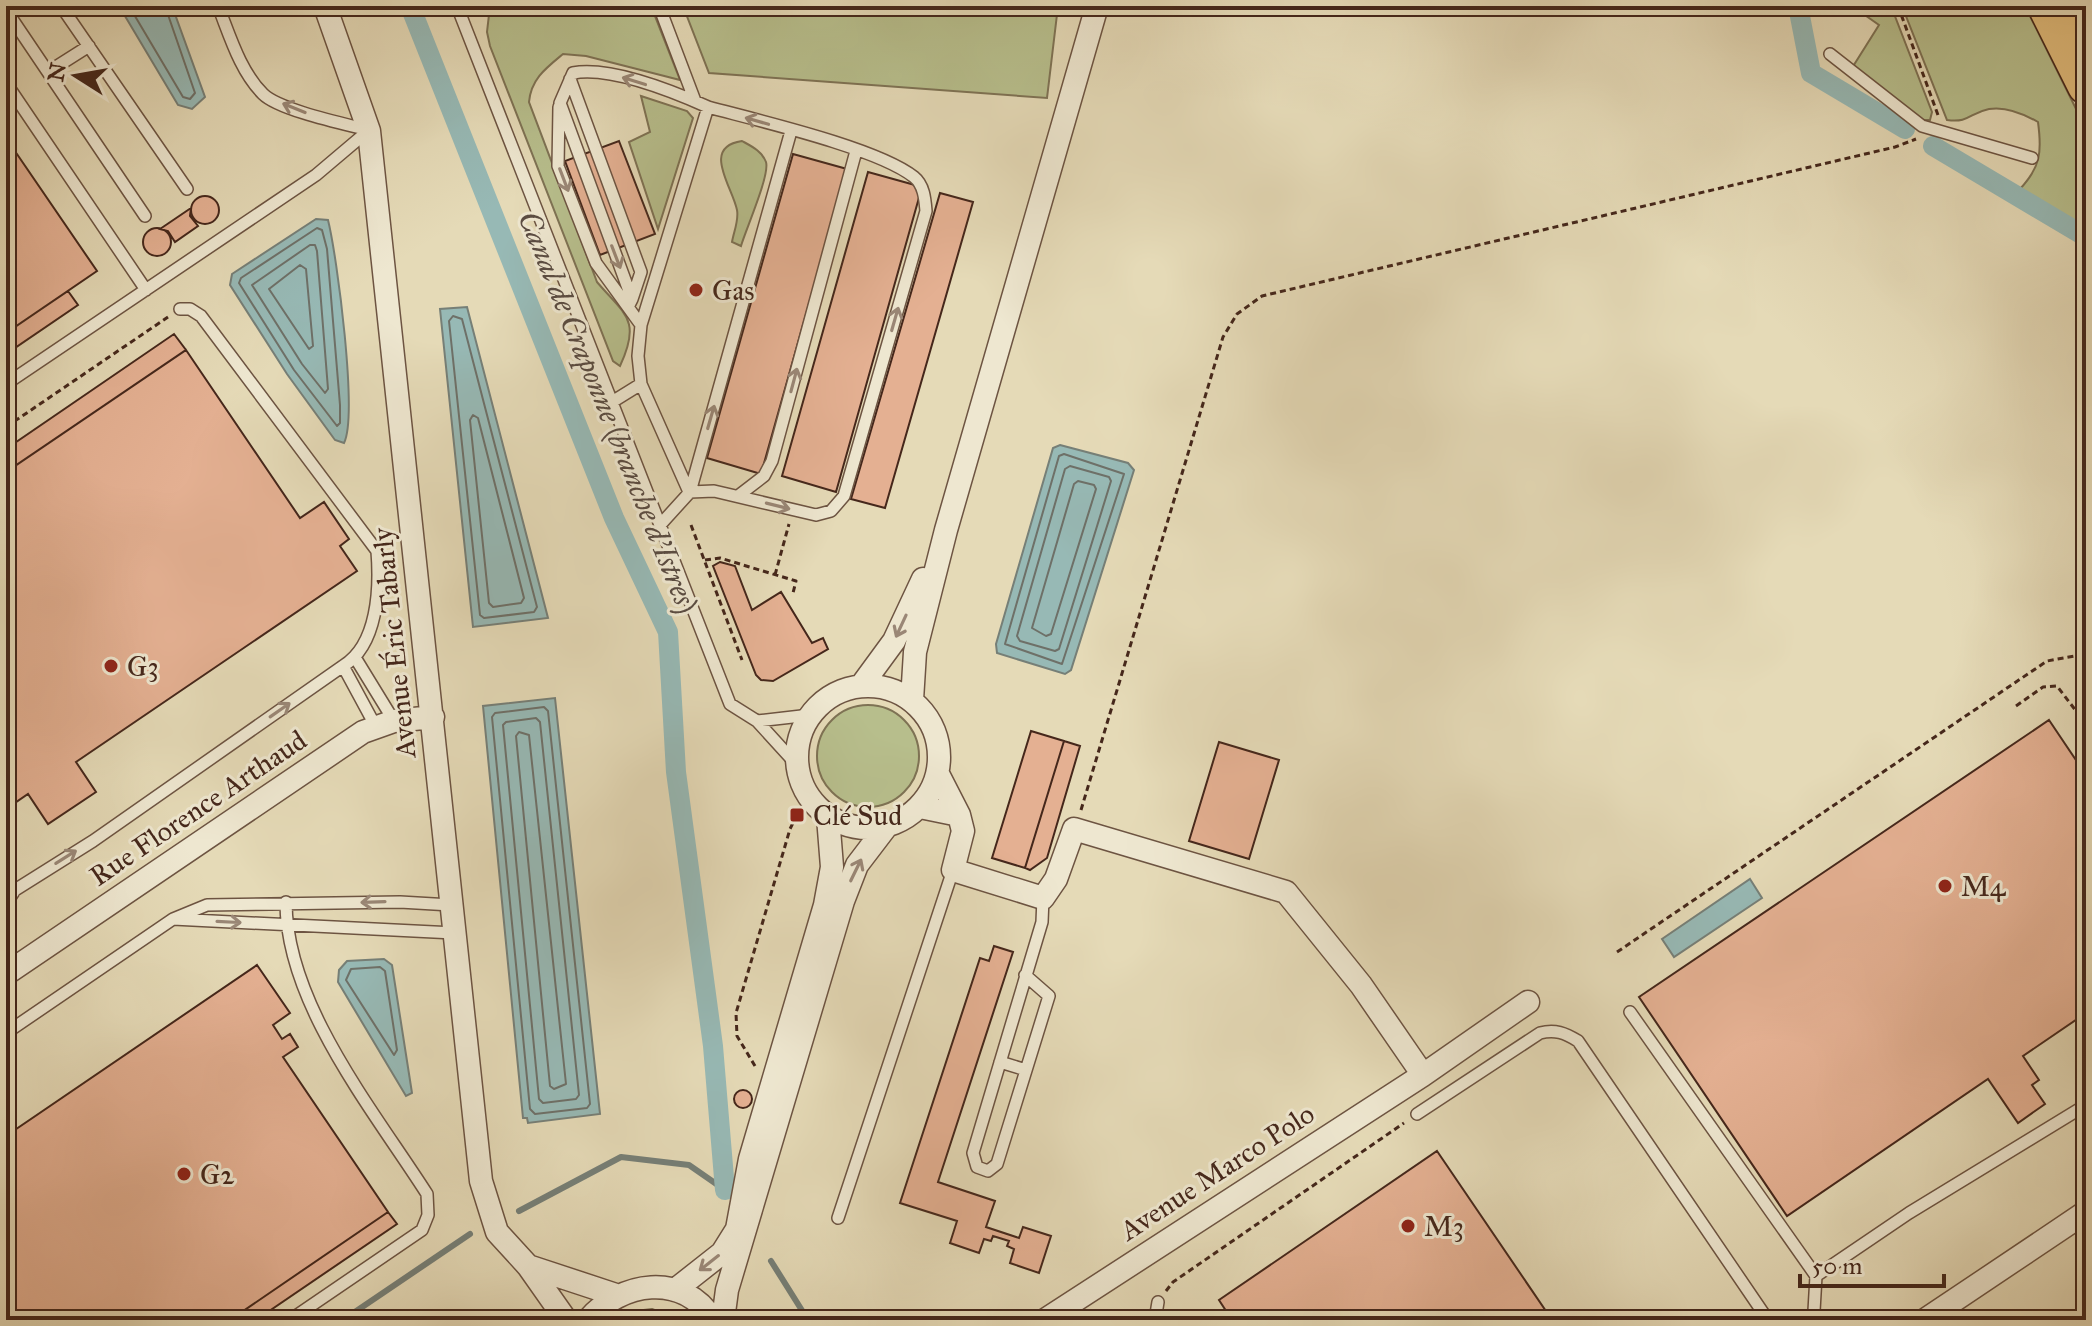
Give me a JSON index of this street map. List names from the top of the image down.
{
  "streets": {
    "street": ["Avenue Éric Tabarly", "Rue Florence Arthaud", "Avenue Marco Polo"]
  },
  "crossings": [
    ["Avenue Éric Tabarly", "Rue Florence Arthaud"]
  ],
  "water": ["Canal de Craponne (branche d'Istres)"],
  "places": {
    "other": [
      "Gas",
      "G3",
      "M4",
      "G2",
      "M3"
    ],
    "transit": ["Clé Sud"]
  },
  "scale_bar": "50 m",
  "north": "left"
}
